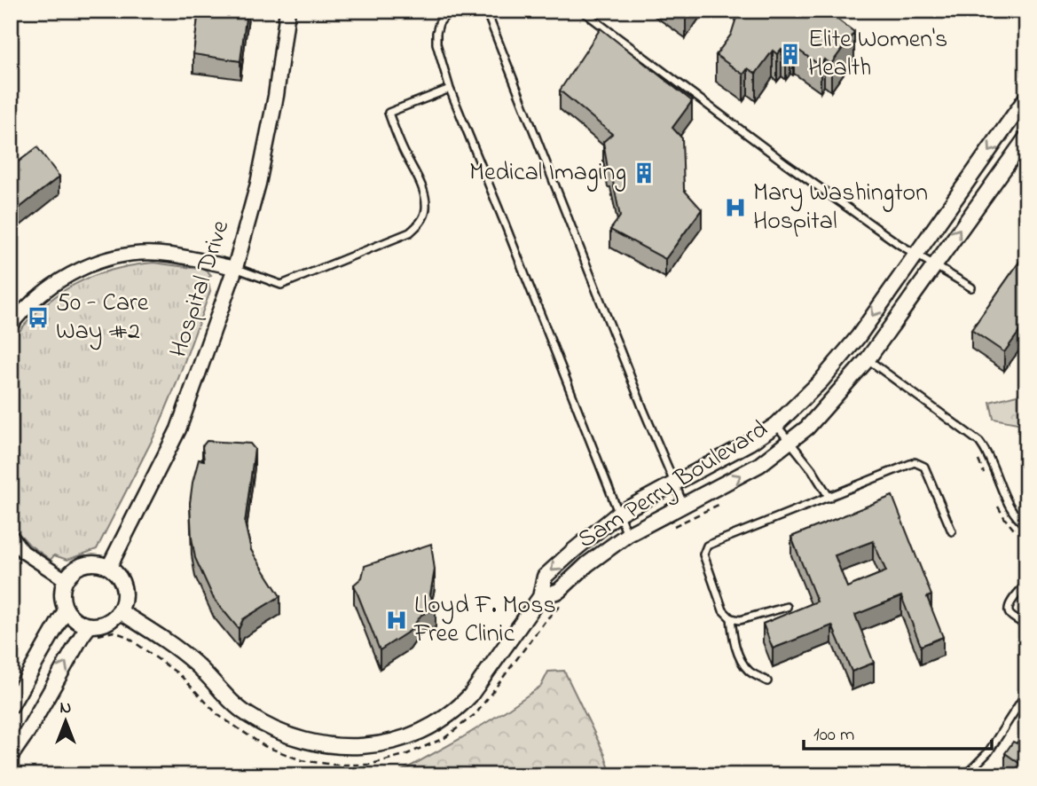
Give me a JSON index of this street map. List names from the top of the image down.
{
  "streets": {
    "street": ["Hospital Drive", "Sam Perry Boulevard"]
  },
  "crossings": [
    ["Hospital Drive", "Sam Perry Boulevard"]
  ],
  "places": {
    "building": ["Elite Women's Health", "Medical Imaging"],
    "hospital": ["Mary Washington Hospital", "Lloyd F. Moss Free Clinic"],
    "bus stop": ["50 - Care Way #2"]
  },
  "scale_bar": "100 m",
  "north": "top"
}
